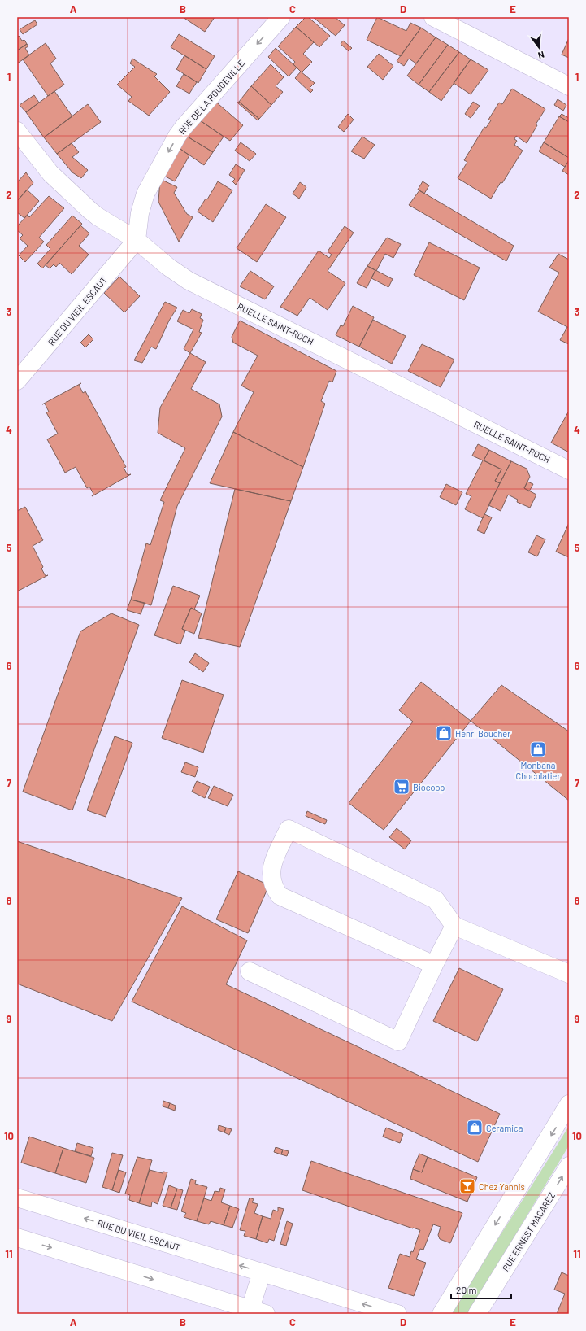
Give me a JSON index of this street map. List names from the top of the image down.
{
  "streets": {
    "street": [
      "RUE DE LA ROUGEVILLE",
      "RUE DU VIEIL ESCAUT",
      "RUELLE SAINT-ROCH",
      "RUE ERNEST MACAREZ"
    ]
  },
  "crossings": [
    ["RUE DE LA ROUGEVILLE", "RUE DU VIEIL ESCAUT"],
    ["RUE DE LA ROUGEVILLE", "RUELLE SAINT-ROCH"],
    ["RUE DU VIEIL ESCAUT", "RUELLE SAINT-ROCH"]
  ],
  "one_way": ["RUE DE LA ROUGEVILLE"],
  "places": {
    "shop": ["Henri Boucher", "Monbana Chocolatier", "Ceramica"],
    "supermarket": ["Biocoop"],
    "bar": ["Chez Yannis"]
  },
  "scale_bar": "20 m",
  "north": "bottom",
  "grid": {
    "columns": [
      "A",
      "B",
      "C",
      "D",
      "E"
    ],
    "rows": [
      "1",
      "2",
      "3",
      "4",
      "5",
      "6",
      "7",
      "8",
      "9",
      "10",
      "11"
    ]
  }
}
